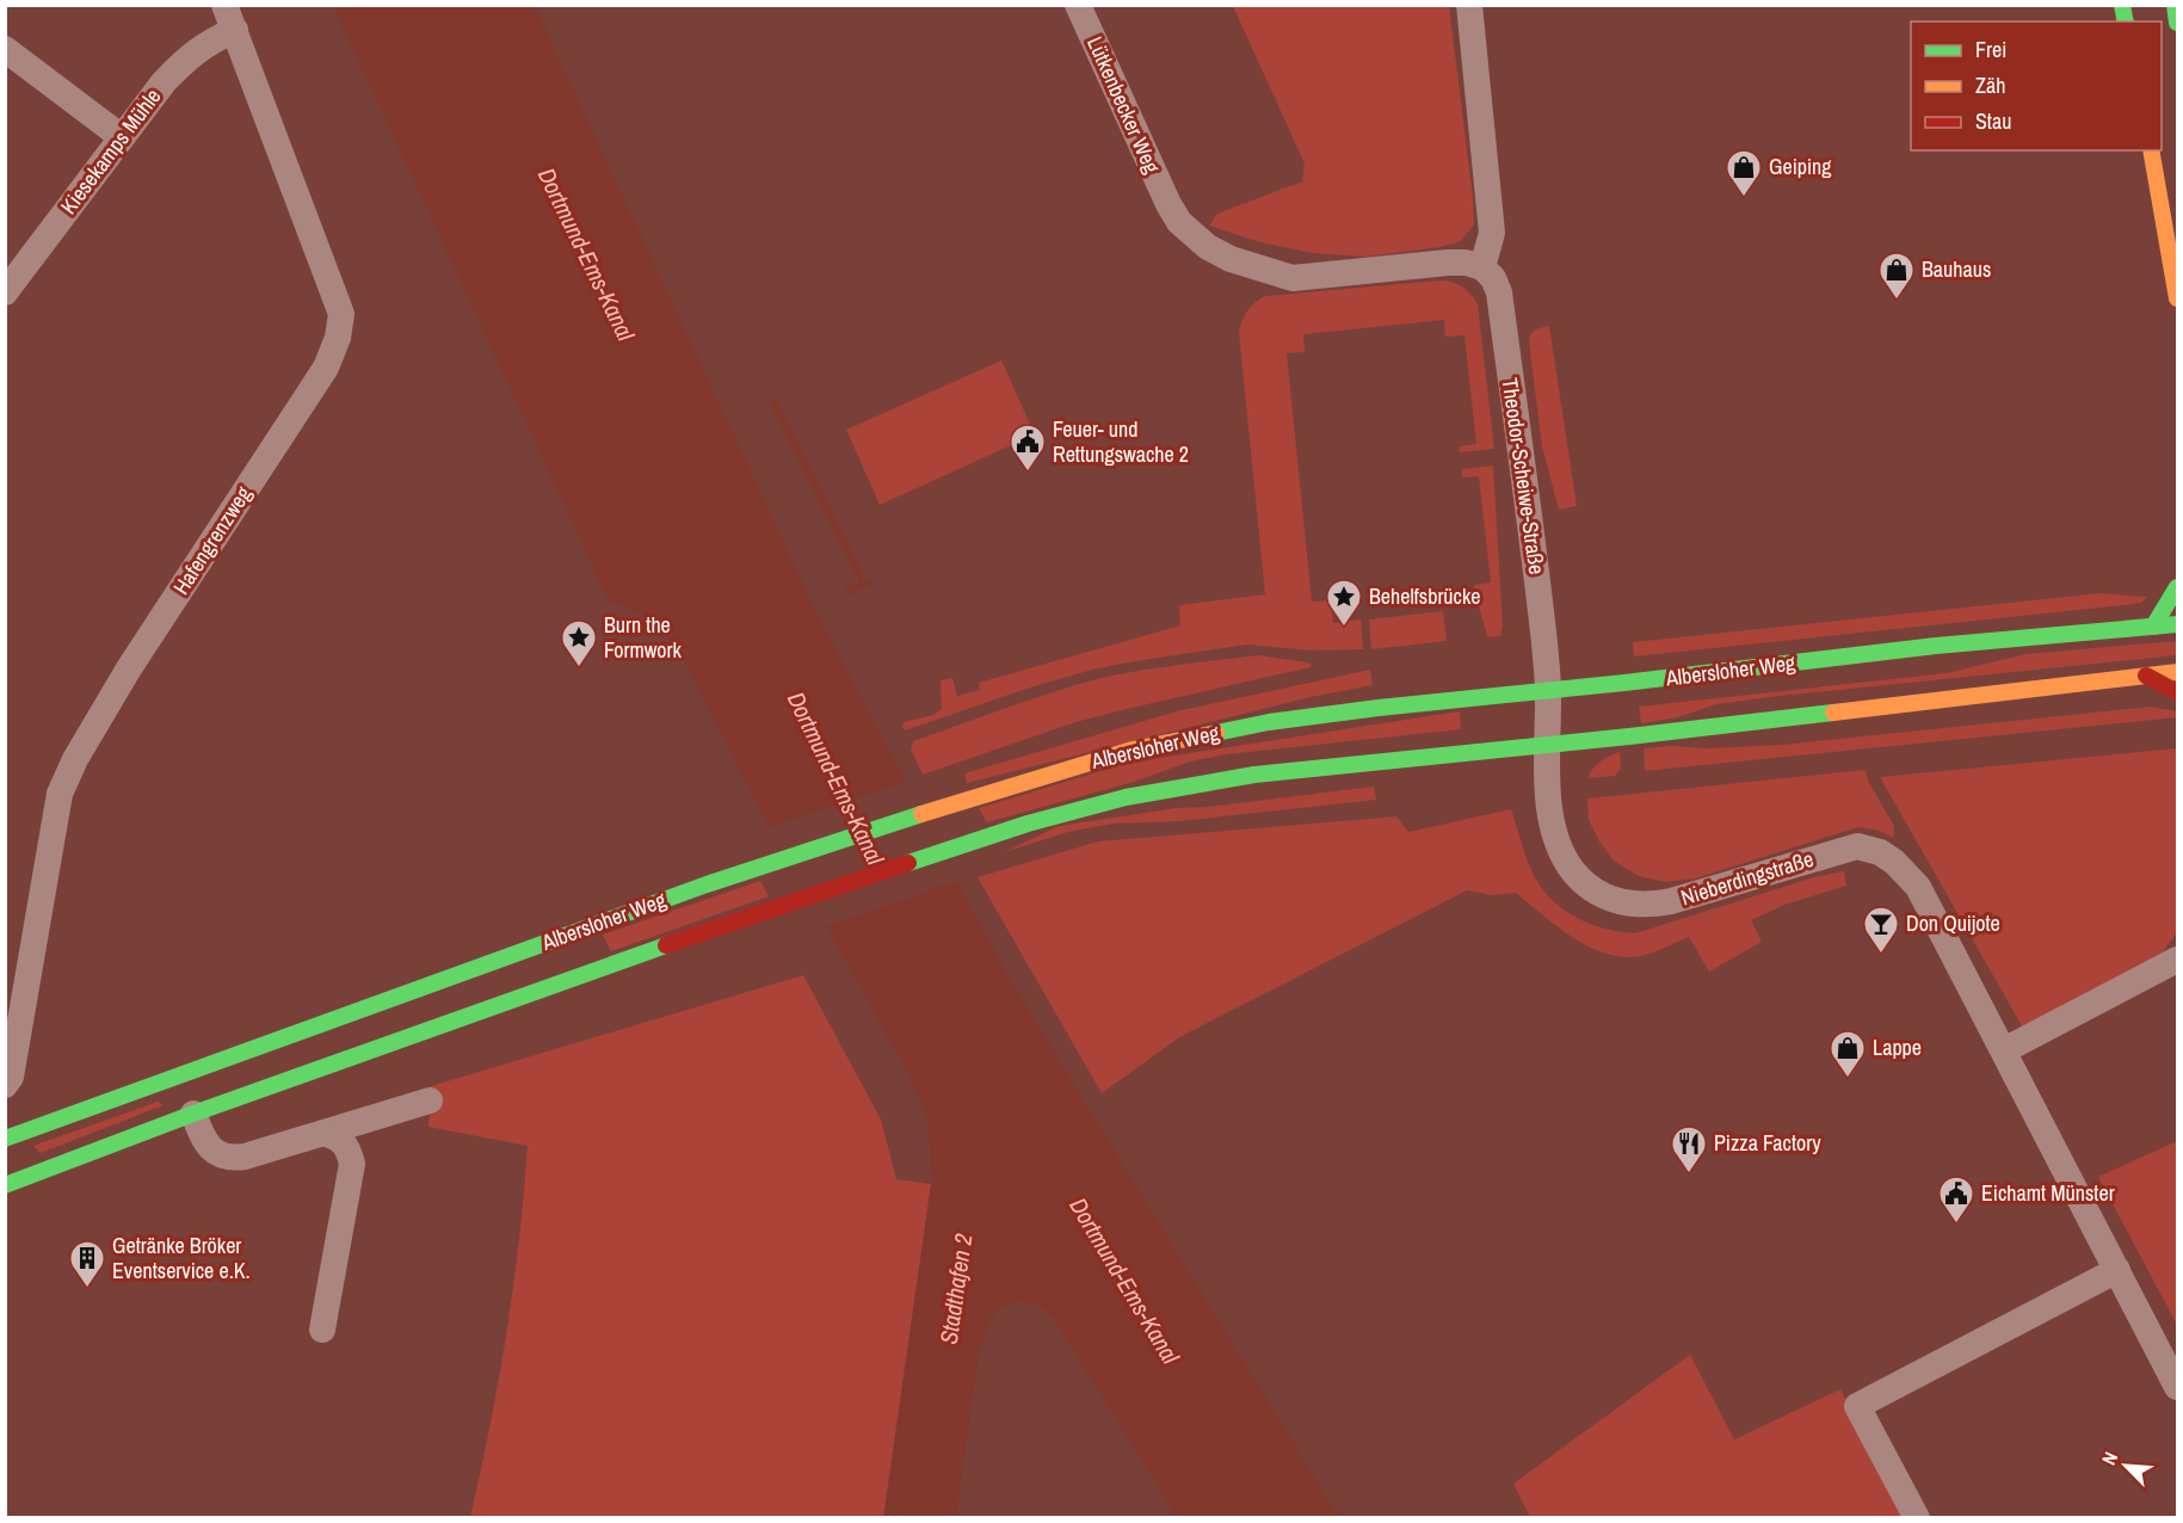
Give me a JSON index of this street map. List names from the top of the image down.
{
  "streets": {
    "main road": ["Albersloher Weg"],
    "street": [
      "Lütkenbecker Weg",
      "Kiesekamps Mühle",
      "Theodor-Scheiwe-Straße",
      "Hafengrenzweg",
      "Nieberdingstraße"
    ]
  },
  "crossings": [
    ["Lütkenbecker Weg", "Theodor-Scheiwe-Straße"],
    ["Kiesekamps Mühle", "Hafengrenzweg"],
    ["Theodor-Scheiwe-Straße", "Albersloher Weg"],
    ["Theodor-Scheiwe-Straße", "Nieberdingstraße"],
    ["Albersloher Weg", "Nieberdingstraße"]
  ],
  "water": ["Dortmund-Ems-Kanal", "Stadthafen 2"],
  "places": {
    "shop": ["Geiping", "Bauhaus", "Lappe"],
    "public building": ["Feuer- und Rettungswache 2", "Eichamt Münster"],
    "place": ["Behelfsbrücke", "Burn the Formwork"],
    "bar": ["Don Quijote"],
    "restaurant": ["Pizza Factory"],
    "building": ["Getränke Bröker Eventservice e.K."]
  },
  "legend": ["Frei", "Zäh", "Stau"],
  "north": "top left"
}
